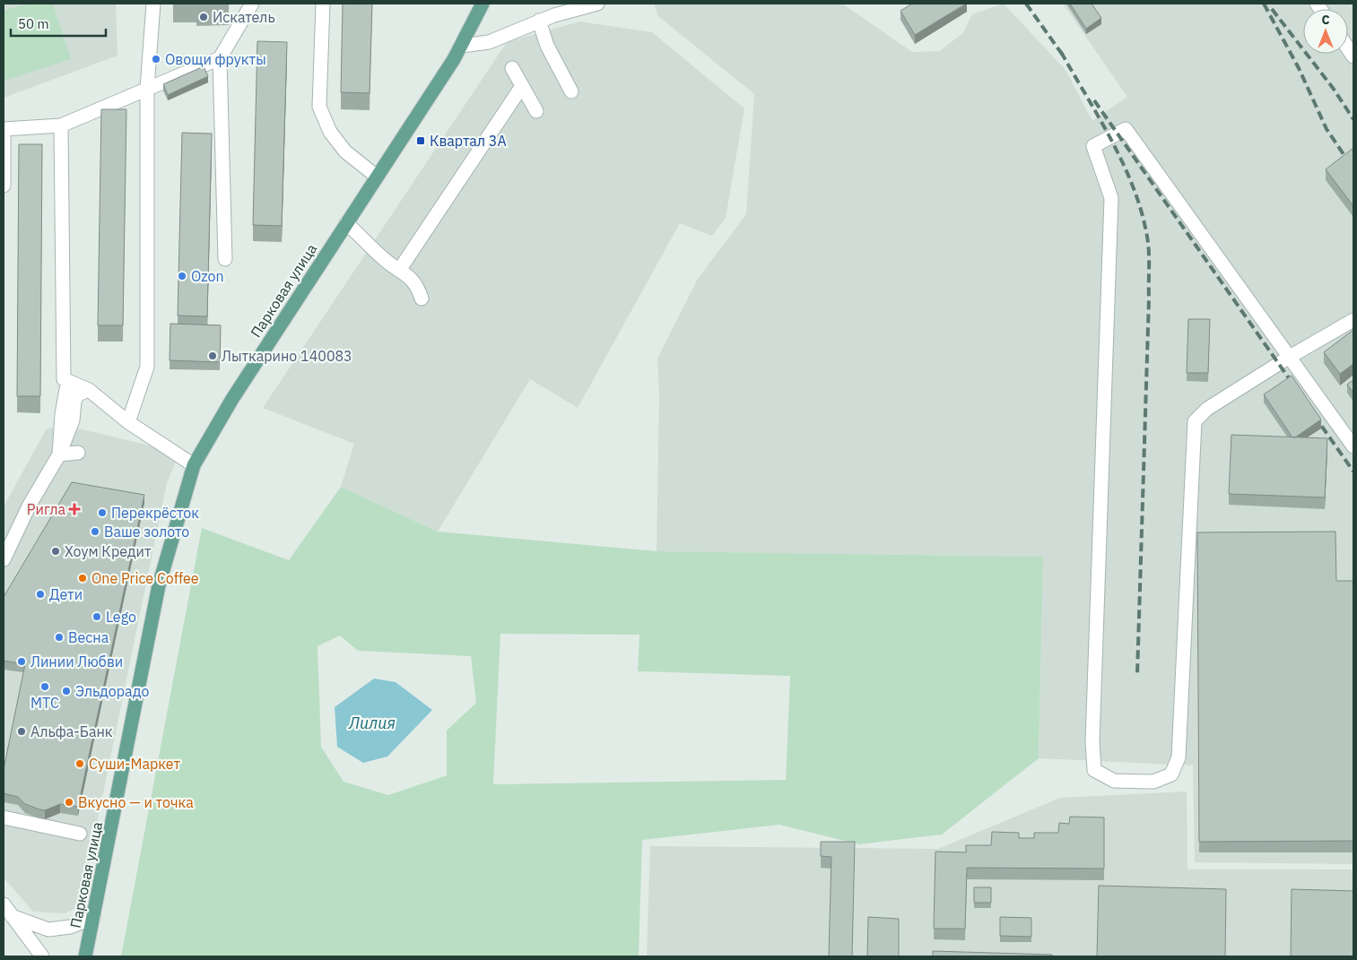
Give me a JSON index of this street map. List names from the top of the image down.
{
  "streets": {
    "main road": ["Парковая улица"]
  },
  "water": ["Лилия"],
  "places": {
    "other": [
      "Искатель",
      "Овощи фрукты",
      "Ozon",
      "Лыткарино 140083",
      "Перекрёсток",
      "Ваше золото",
      "Хоум Кредит",
      "One Price Coffee",
      "Дети",
      "Lego",
      "Весна",
      "Линии Любви",
      "МТС",
      "Эльдорадо",
      "Альфа-Банк",
      "Суши-Маркет",
      "Вкусно — и точка"
    ],
    "transit": ["Квартал 3А"],
    "health": ["Ригла"]
  },
  "scale_bar": "50 m",
  "north": "top"
}
